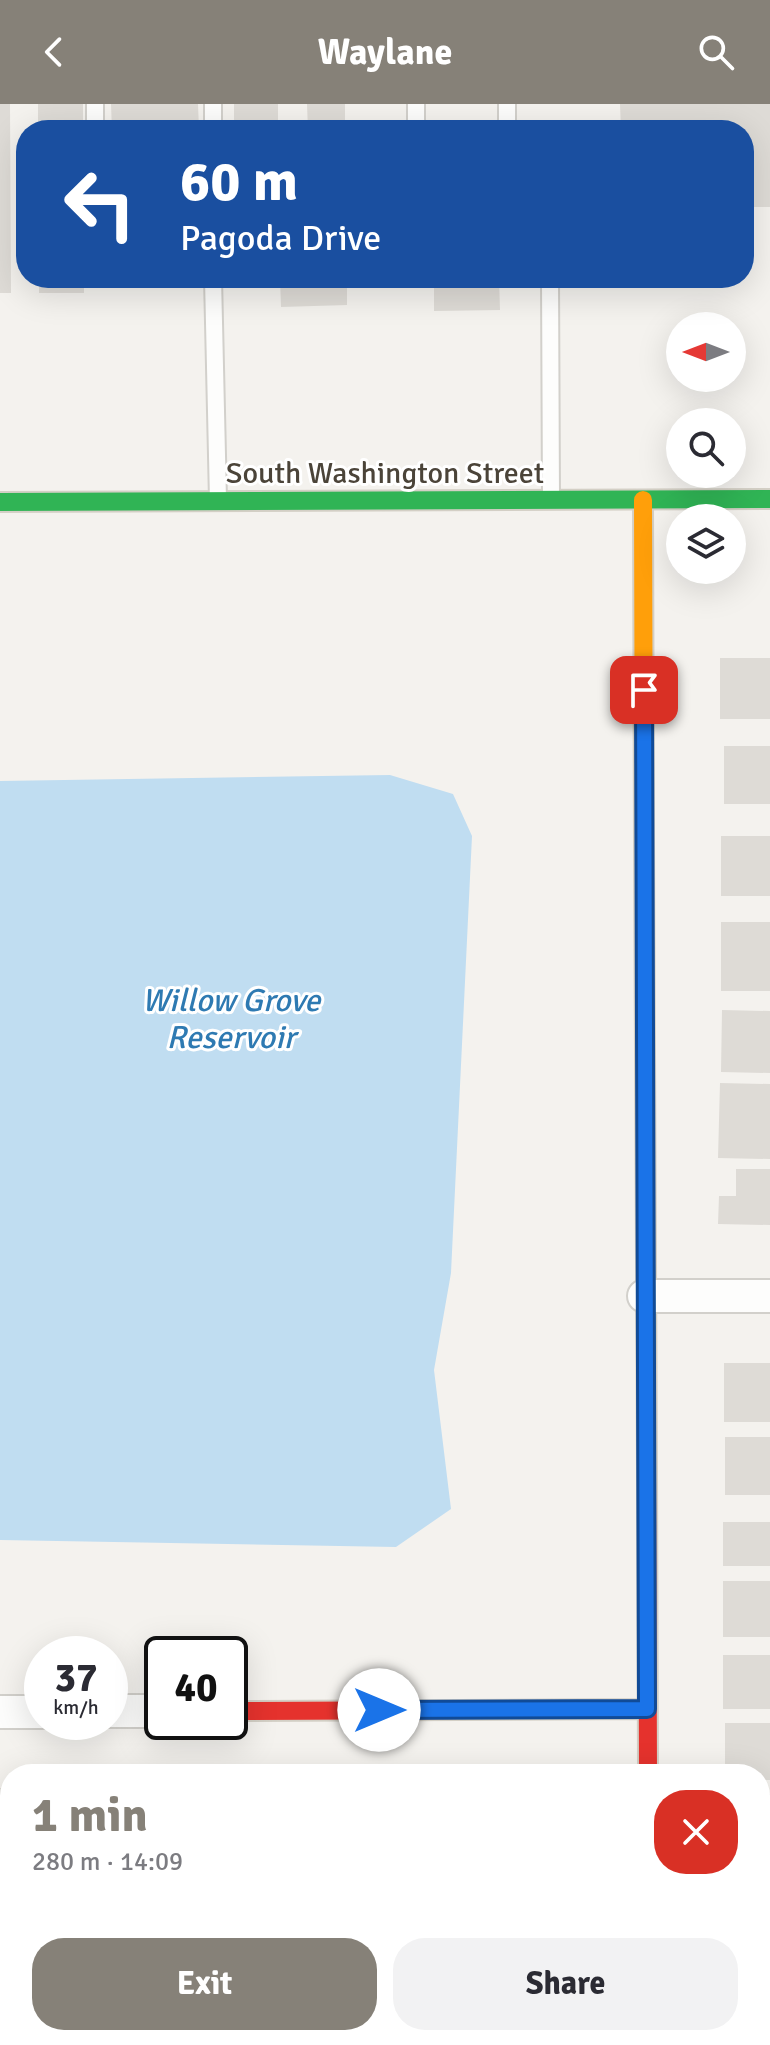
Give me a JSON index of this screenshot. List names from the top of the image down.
{
  "streets": {
    "street": ["South Washington Street"]
  },
  "water": ["Willow Grove Reservoir"],
  "north": "left",
  "page": {
    "header": "Waylane",
    "turn": ["60 m", "Pagoda Drive"],
    "speed": "37 km/h",
    "limit": "40",
    "heading": ["1 min", "280 m · 14:09"],
    "buttons": ["Exit", "Share"]
  }
}
